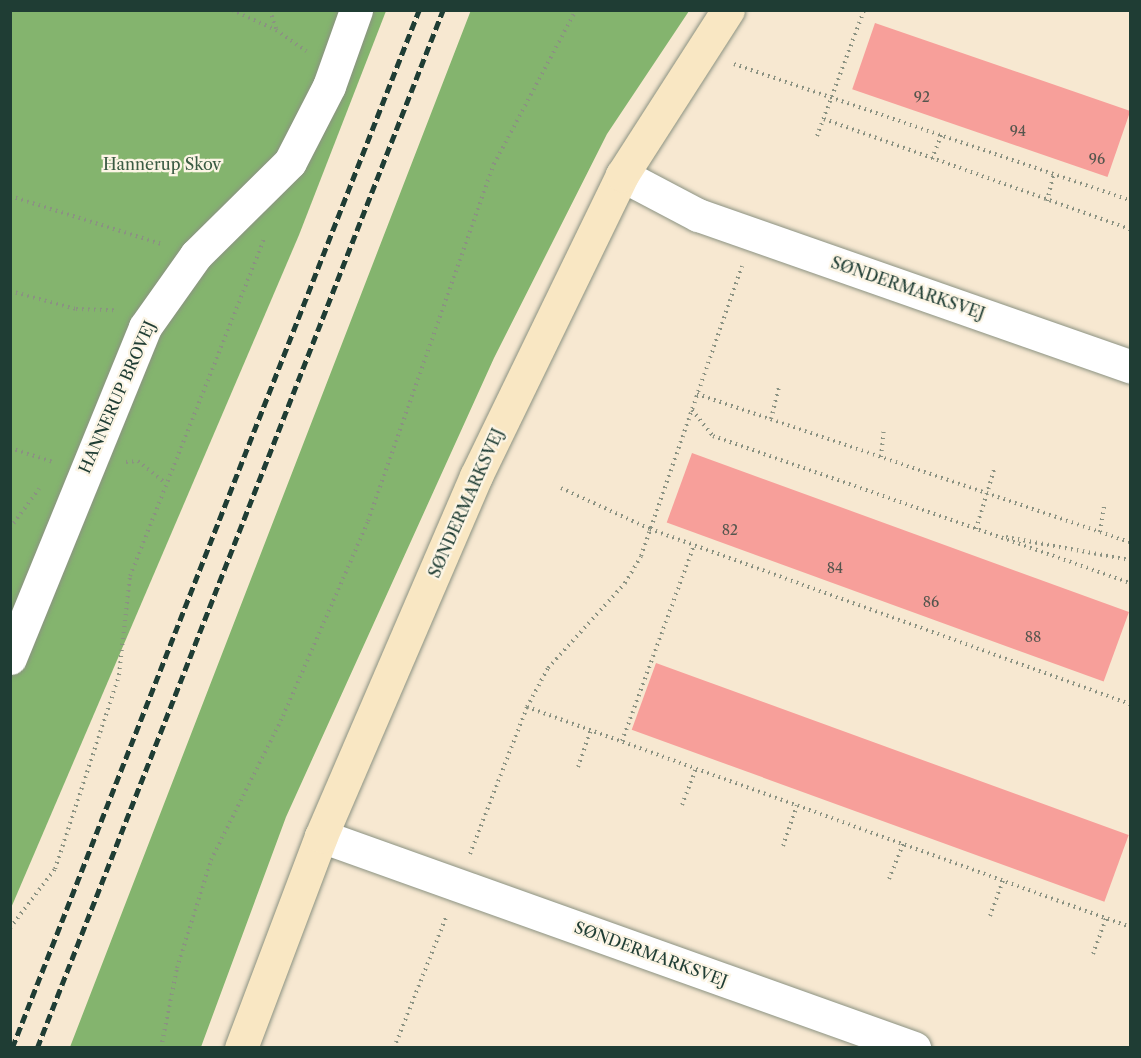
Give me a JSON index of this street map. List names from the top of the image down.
{
  "streets": {
    "street": ["SØNDERMARKSVEJ", "HANNERUP BROVEJ"]
  },
  "parks": ["Hannerup Skov"],
  "house_numbers": [
    "92",
    "94",
    "96",
    "82",
    "84",
    "86",
    "88"
  ]
}
